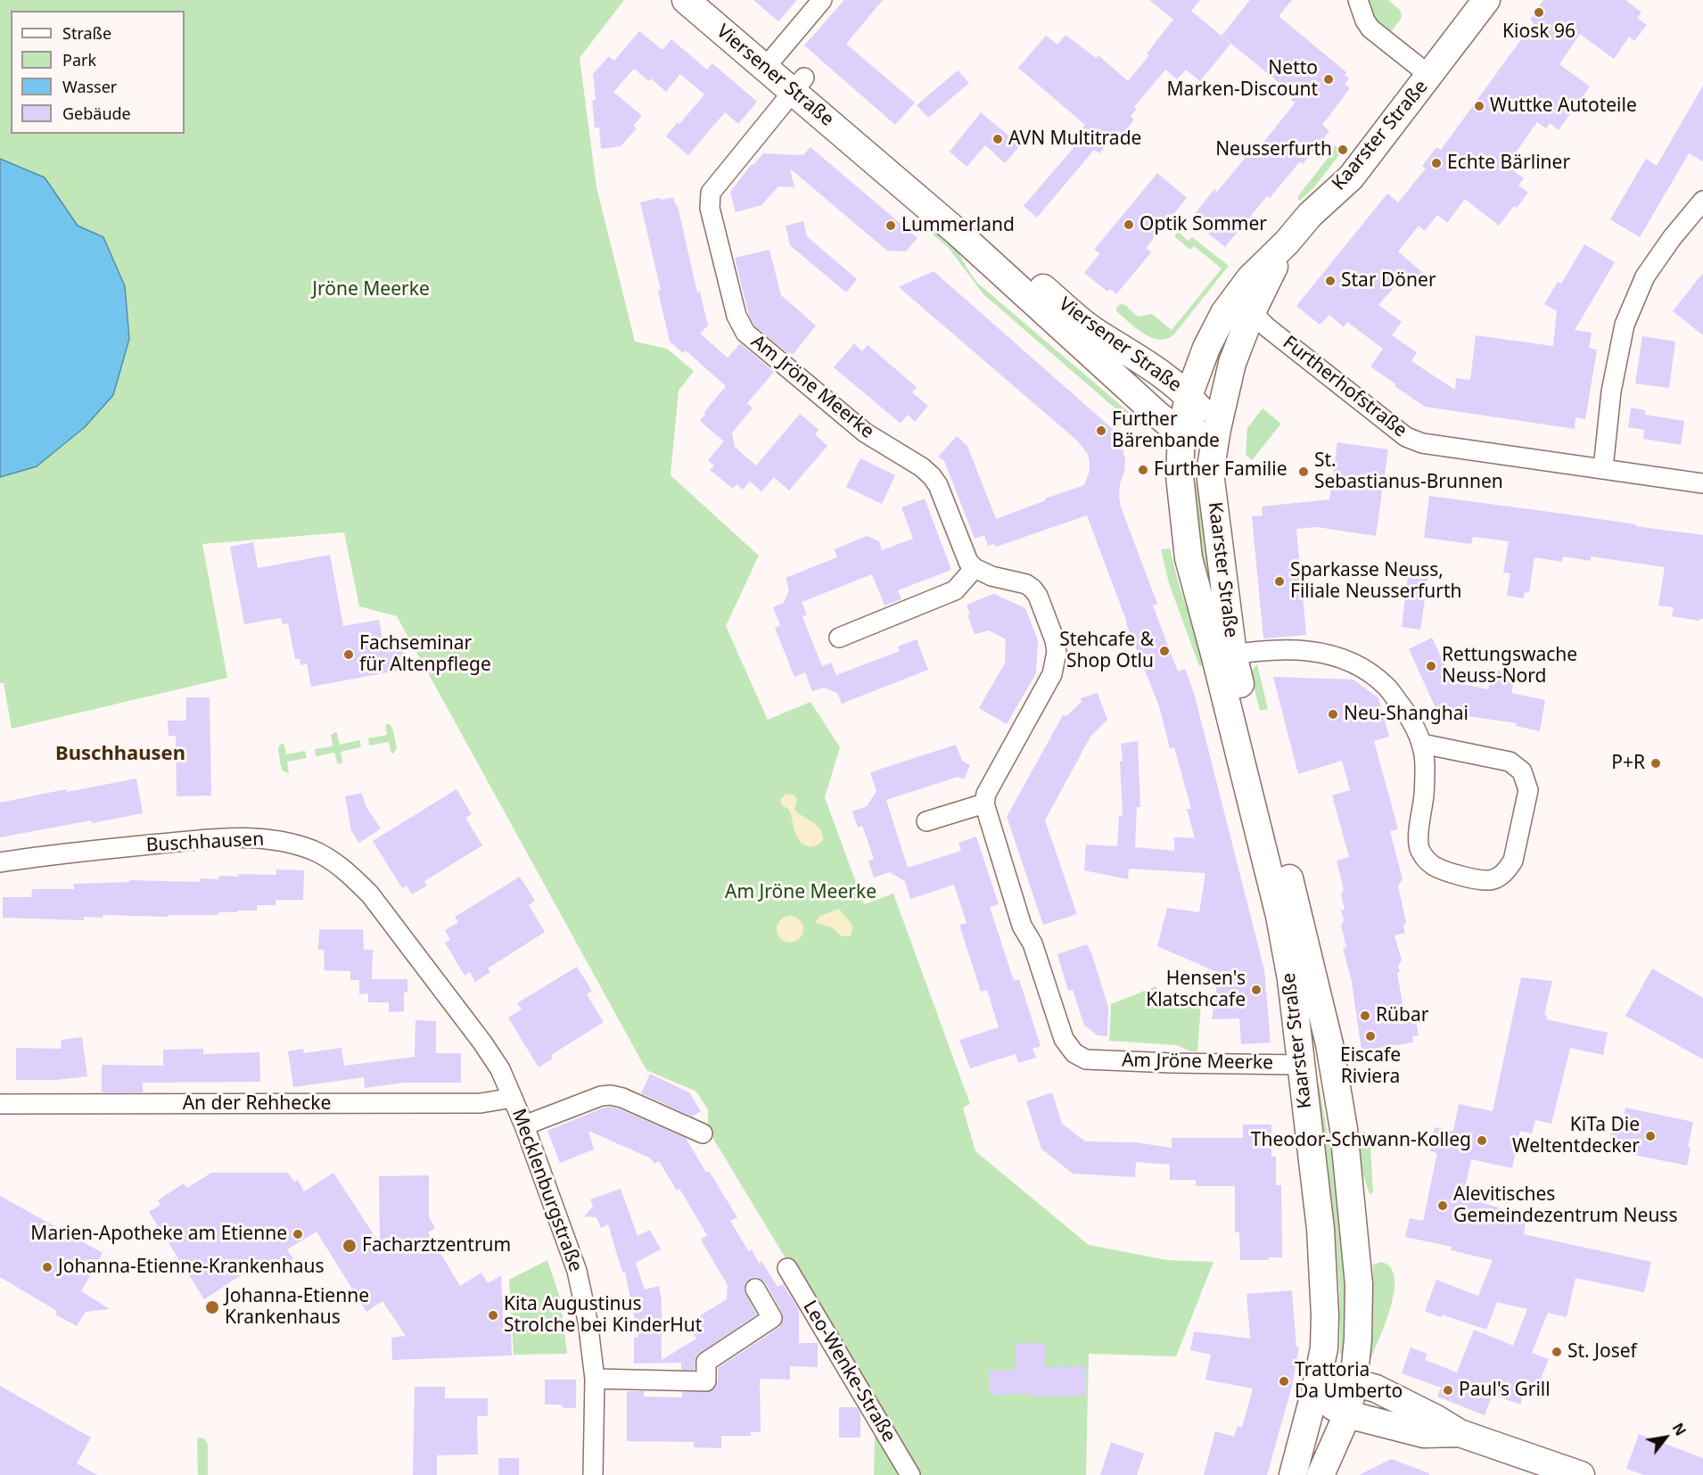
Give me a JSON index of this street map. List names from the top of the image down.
{
  "streets": {
    "main road": ["Viersener Straße", "Kaarster Straße"],
    "street": [
      "Am Jröne Meerke",
      "Furtherhofstraße",
      "Buschhausen",
      "An der Rehhecke",
      "Mecklenburgstraße",
      "Leo-Wenke-Straße"
    ]
  },
  "crossings": [
    ["Viersener Straße", "Kaarster Straße"],
    ["Viersener Straße", "Am Jröne Meerke"],
    ["Kaarster Straße", "Am Jröne Meerke"],
    ["Kaarster Straße", "Furtherhofstraße"],
    ["Buschhausen", "An der Rehhecke"],
    ["Buschhausen", "Mecklenburgstraße"],
    ["An der Rehhecke", "Mecklenburgstraße"],
    ["Mecklenburgstraße", "Leo-Wenke-Straße"]
  ],
  "districts": ["Buschhausen"],
  "parks": ["Jröne Meerke", "Am Jröne Meerke"],
  "places": [
    "Kiosk 96",
    "Netto Marken-Discount",
    "Wuttke Autoteile",
    "AVN Multitrade",
    "Neusserfurth",
    "Echte Bärliner",
    "Optik Sommer",
    "Lummerland",
    "Star Döner",
    "Further Bärenbande",
    "Further Familie",
    "St. Sebastianus-Brunnen",
    "Sparkasse Neuss, Filiale Neusserfurth",
    "Stehcafe & Shop Otlu",
    "Fachseminar für Altenpflege",
    "Rettungswache Neuss-Nord",
    "Neu-Shanghai",
    "P+R",
    "Hensen's Klatschcafe",
    "Rübar",
    "Eiscafe Riviera",
    "KiTa Die Weltentdecker",
    "Theodor-Schwann-Kolleg",
    "Alevitisches Gemeindezentrum Neuss",
    "Marien-Apotheke am Etienne",
    "Facharztzentrum",
    "Johanna-Etienne-Krankenhaus",
    "Johanna-Etienne Krankenhaus",
    "Kita Augustinus Strolche bei KinderHut",
    "St. Josef",
    "Trattoria Da Umberto",
    "Paul's Grill"
  ],
  "legend": [
    "Straße",
    "Park",
    "Wasser",
    "Gebäude"
  ],
  "north": "top right"
}
